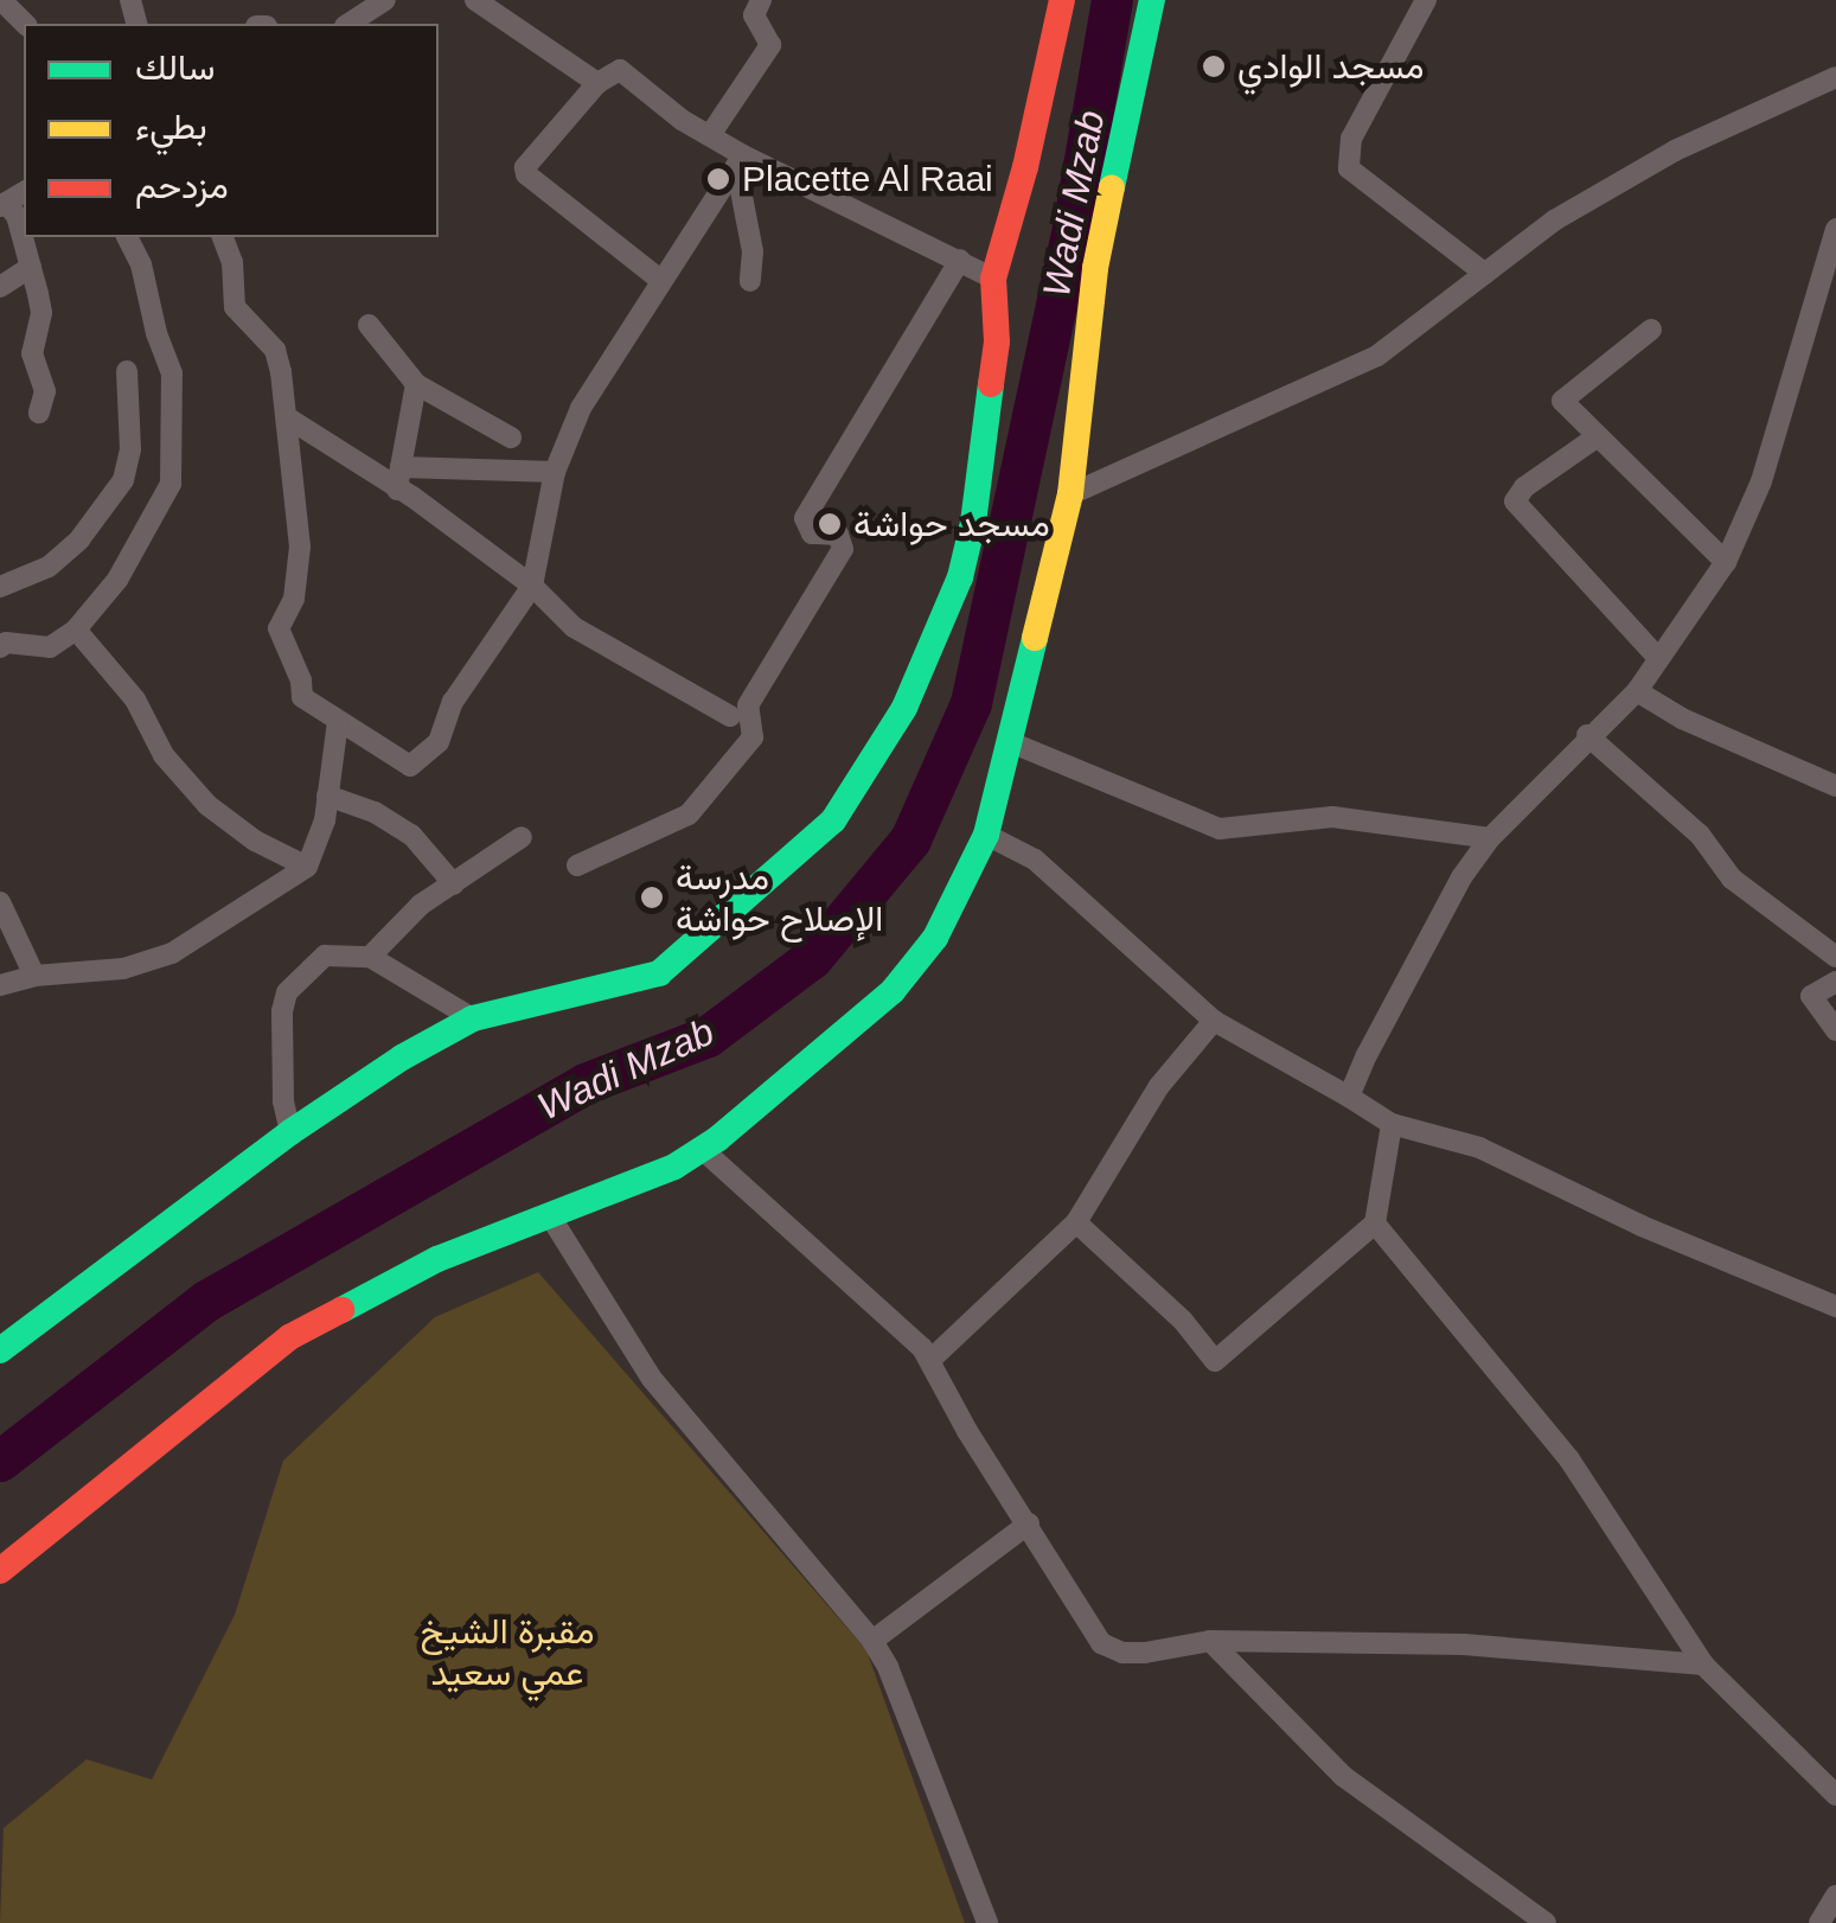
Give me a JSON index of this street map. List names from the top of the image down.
{
  "water": ["Wadi Mzab"],
  "parks": ["مقبرة الشيخ عمي سعيد"],
  "places": [
    "مسجد الوادي",
    "Placette Al Raai",
    "مسجد حواشة",
    "مدرسة الإصلاح حواشة"
  ],
  "legend": ["سالك", "بطيء", "مزدحم"]
}
